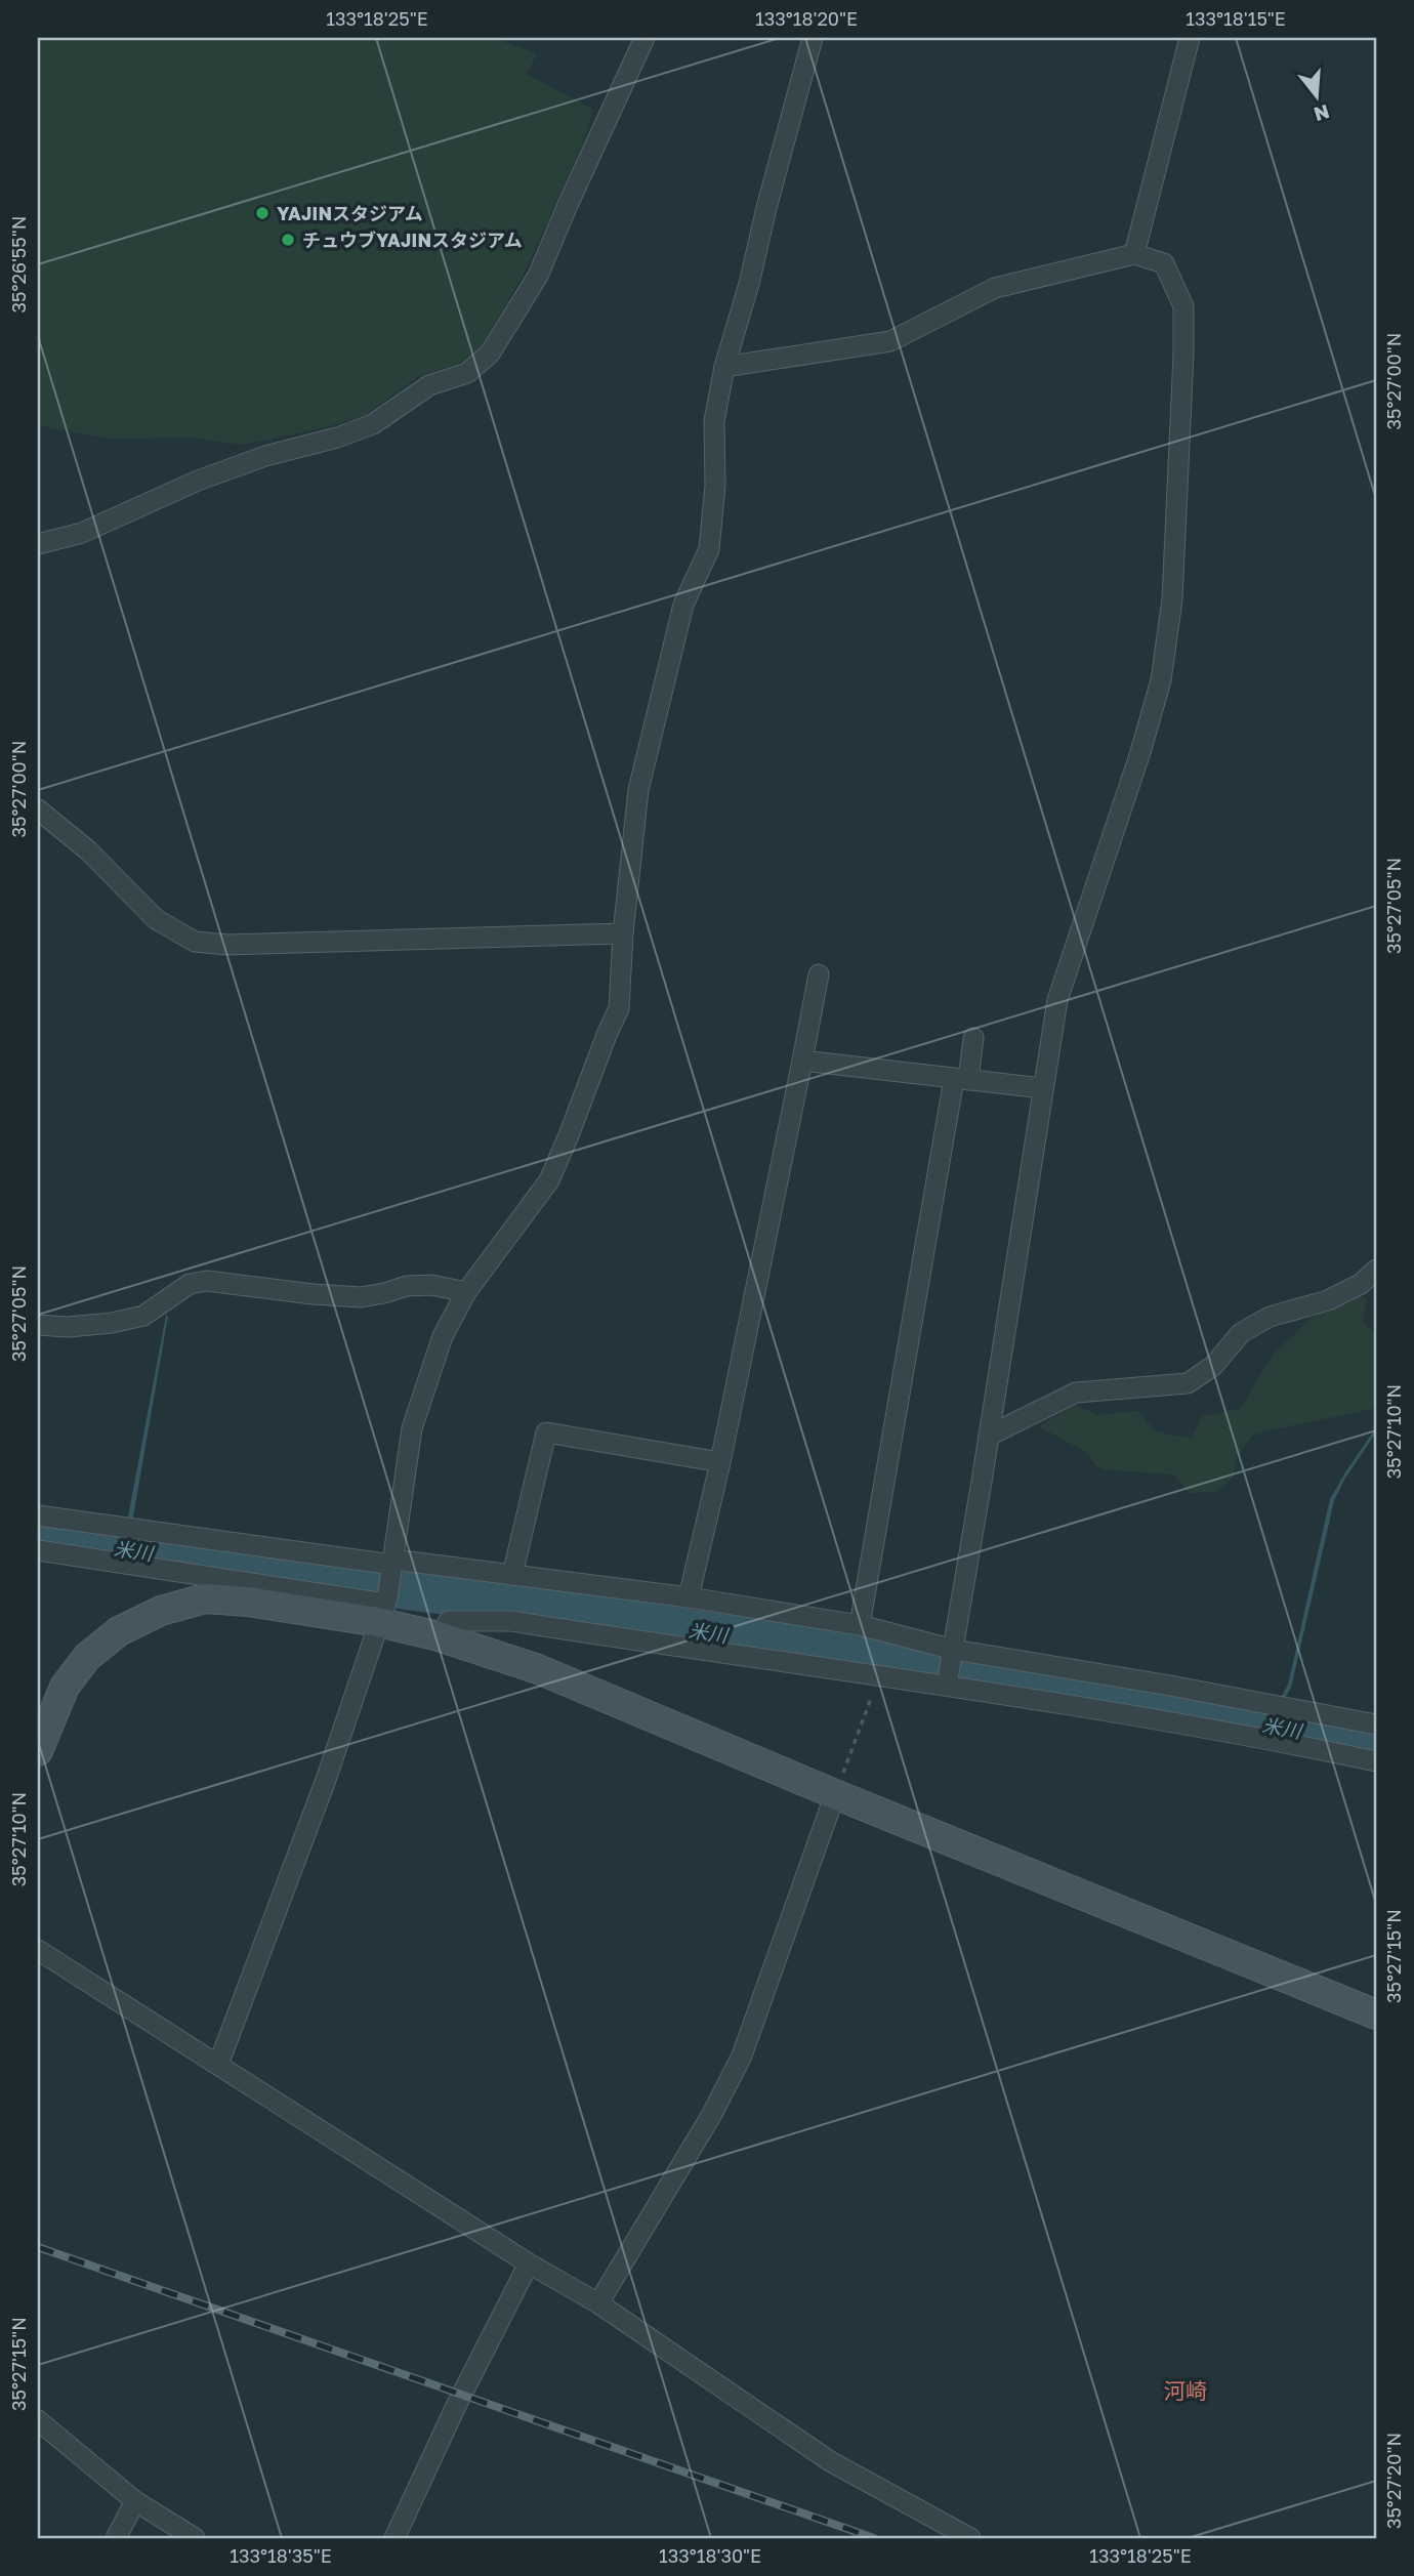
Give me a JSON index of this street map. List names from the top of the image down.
{
  "districts": ["河崎"],
  "water": ["米川"],
  "places": ["YAJINスタジアム", "チュウブYAJINスタジアム"],
  "north": "bottom",
  "coordinates": [
    "133°18'25\"E",
    "133°18'20\"E",
    "133°18'15\"E",
    "35°26'55\"N",
    "35°27'00\"N",
    "35°27'05\"N",
    "35°27'10\"N",
    "35°27'15\"N",
    "35°27'20\"N",
    "133°18'35\"E",
    "133°18'30\"E"
  ]
}
